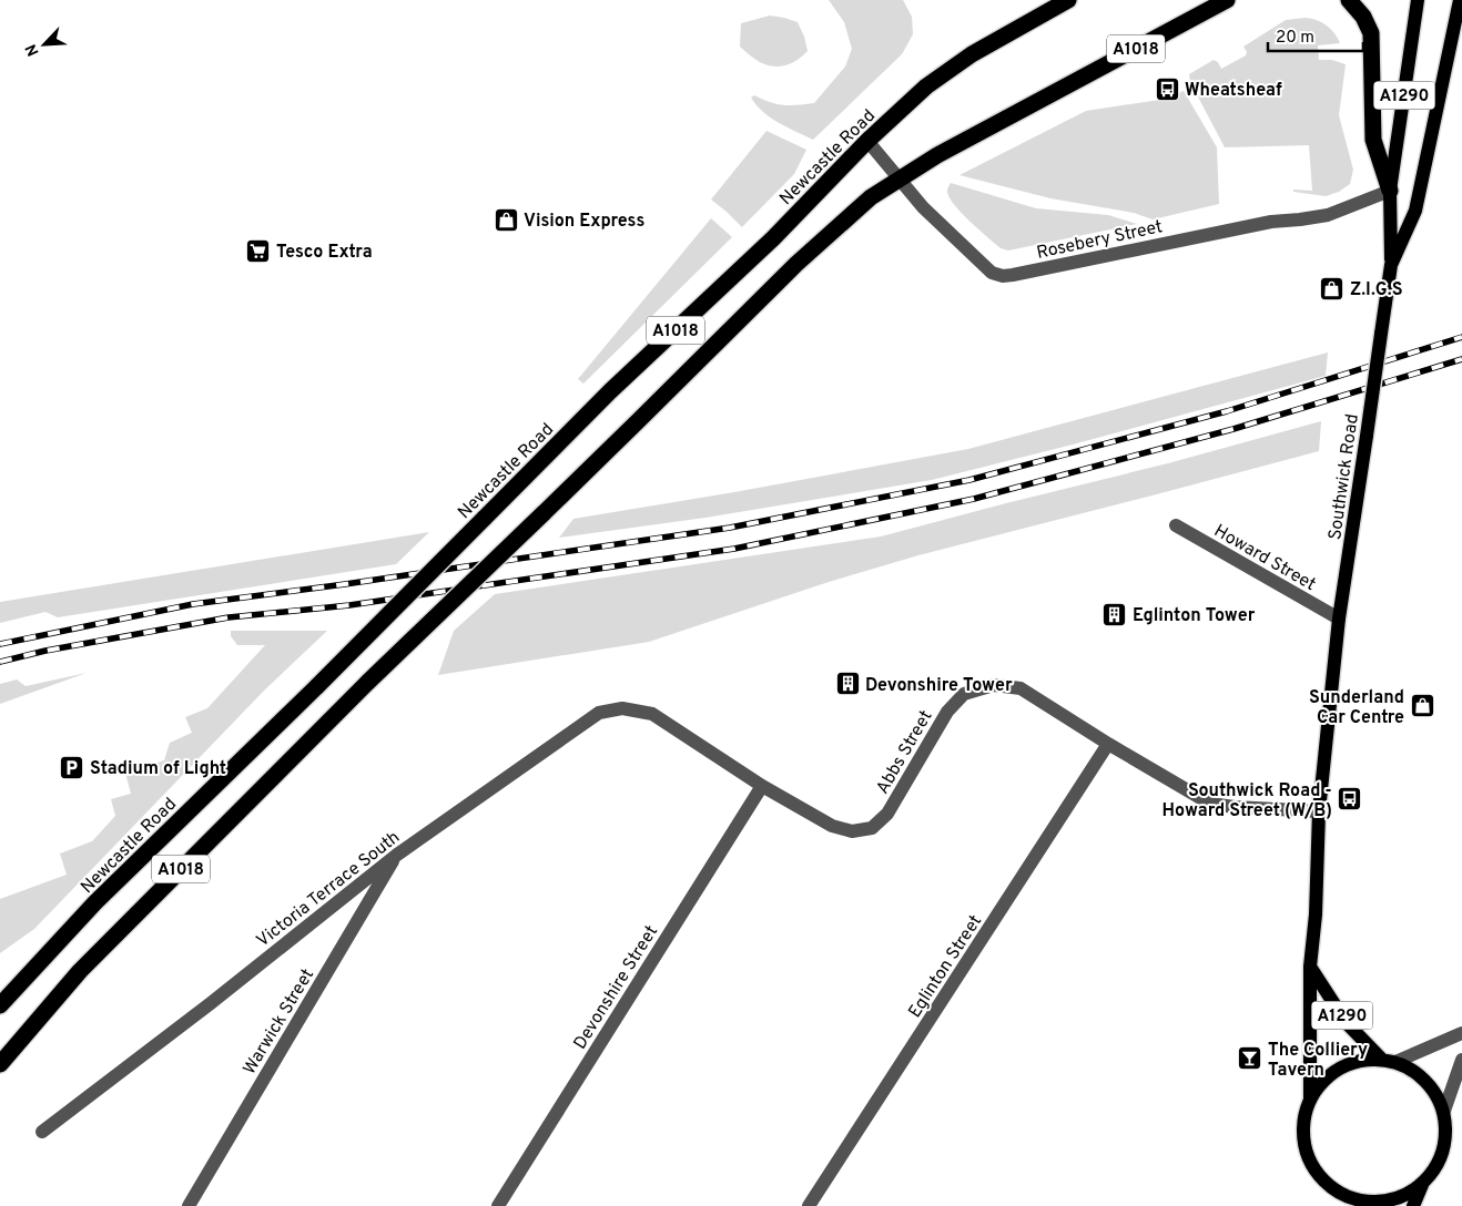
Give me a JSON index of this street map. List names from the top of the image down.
{
  "streets": {
    "highway": ["A1018", "Newcastle Road"],
    "main road": ["A1290", "Southwick Road"],
    "street": [
      "Rosebery Street",
      "Howard Street",
      "Abbs Street",
      "Victoria Terrace South",
      "Eglinton Street",
      "Devonshire Street",
      "Warwick Street"
    ]
  },
  "crossings": [
    ["A1018", "Rosebery Street"],
    ["A1290", "Rosebery Street"],
    ["A1290", "Southwick Road"],
    ["Newcastle Road", "Rosebery Street"],
    ["Southwick Road", "Howard Street"],
    ["Southwick Road", "Abbs Street"],
    ["Abbs Street", "Victoria Terrace South"],
    ["Abbs Street", "Eglinton Street"],
    ["Abbs Street", "Devonshire Street"],
    ["Victoria Terrace South", "Warwick Street"]
  ],
  "places": {
    "bus stop": ["Wheatsheaf", "Southwick Road - Howard Street (W/B)"],
    "shop": ["Vision Express", "Z.I.G.S", "Sunderland Car Centre"],
    "supermarket": ["Tesco Extra"],
    "building": ["Eglinton Tower", "Devonshire Tower"],
    "parking": ["Stadium of Light"],
    "bar": ["The Colliery Tavern"]
  },
  "scale_bar": "20 m",
  "north": "bottom left"
}
